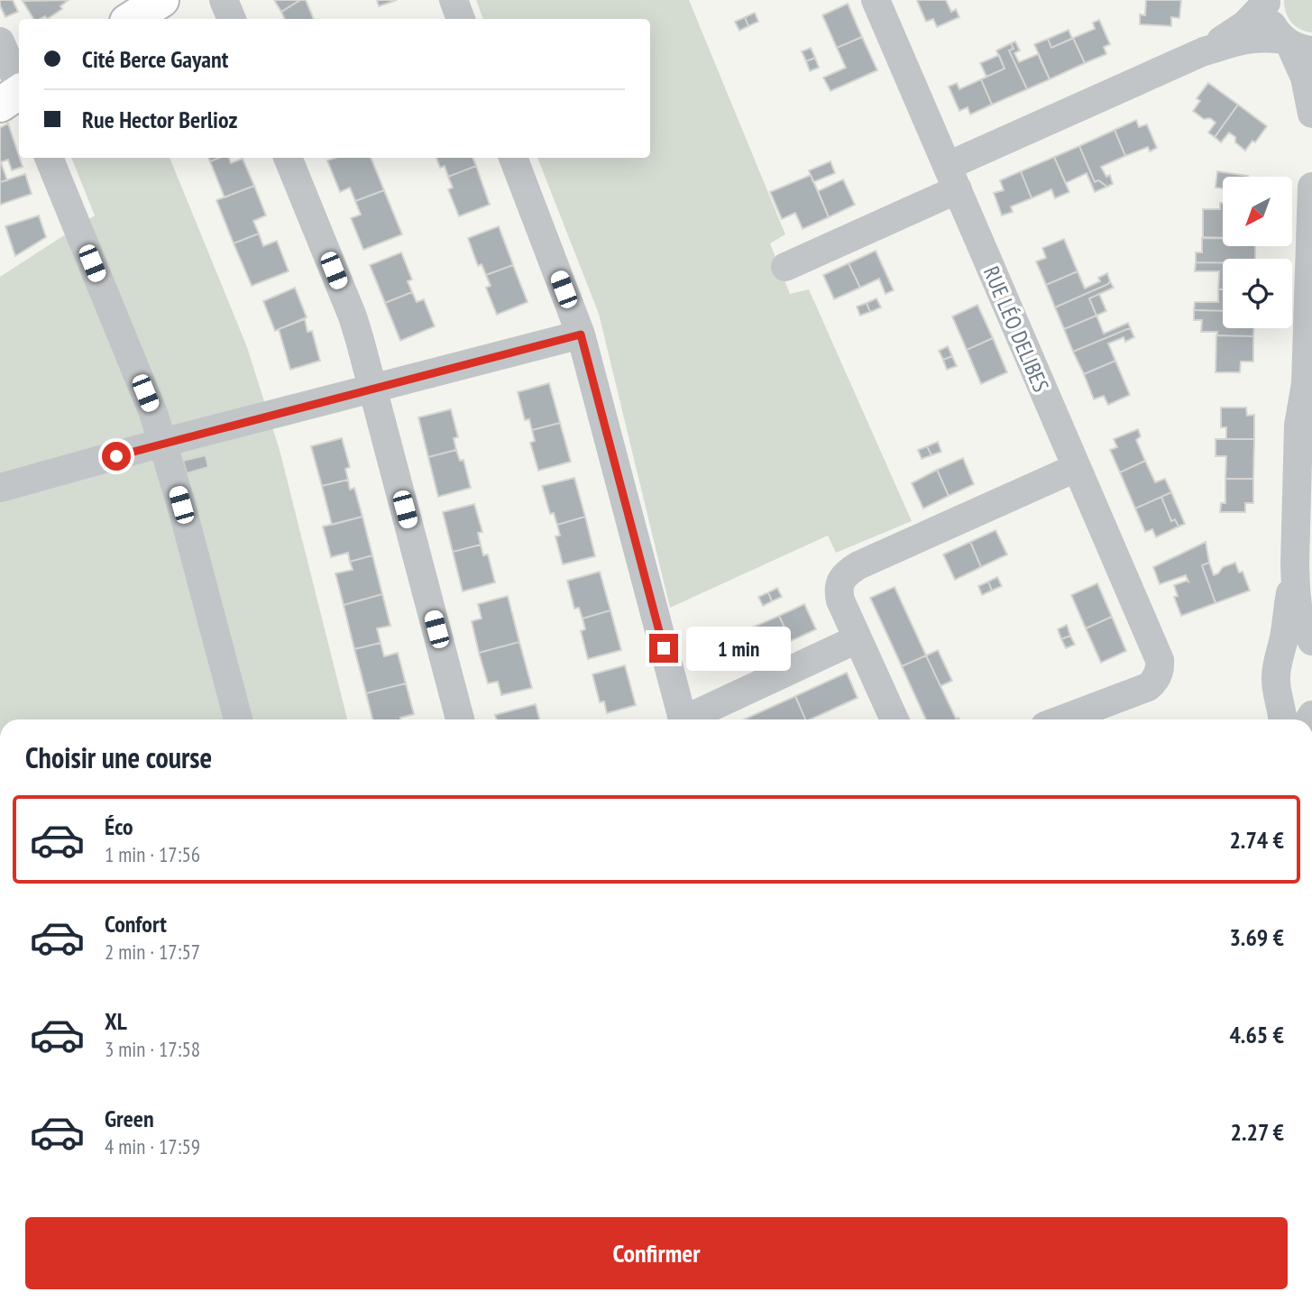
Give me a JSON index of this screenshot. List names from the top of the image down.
{
  "streets": {
    "street": ["RUE LÉO DELIBES"]
  },
  "north": "bottom left",
  "page": {
    "banner": ["Cité Berce Gayant", "Rue Hector Berlioz"],
    "bubble": "1 min",
    "heading": "Choisir une course",
    "list": [
      {
        "name": "Éco",
        "note": "1 min · 17:56",
        "value": "2.74 €"
      },
      {
        "name": "Confort",
        "note": "2 min · 17:57",
        "value": "3.69 €"
      },
      {
        "name": "XL",
        "note": "3 min · 17:58",
        "value": "4.65 €"
      },
      {
        "name": "Green",
        "note": "4 min · 17:59",
        "value": "2.27 €"
      }
    ],
    "buttons": "Confirmer"
  }
}
